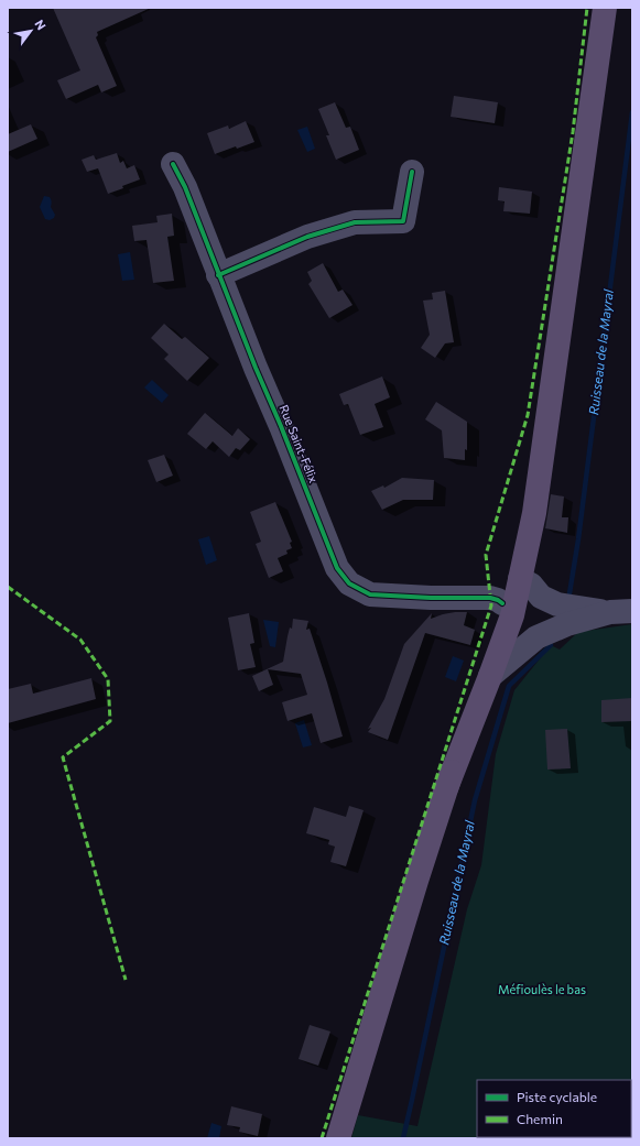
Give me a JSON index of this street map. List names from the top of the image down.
{
  "streets": {
    "street": ["Rue Saint-Félix"]
  },
  "water": ["Ruisseau de la Mayral"],
  "parks": ["Méfioulès le bas"],
  "legend": ["Piste cyclable", "Chemin"],
  "north": "top right"
}
